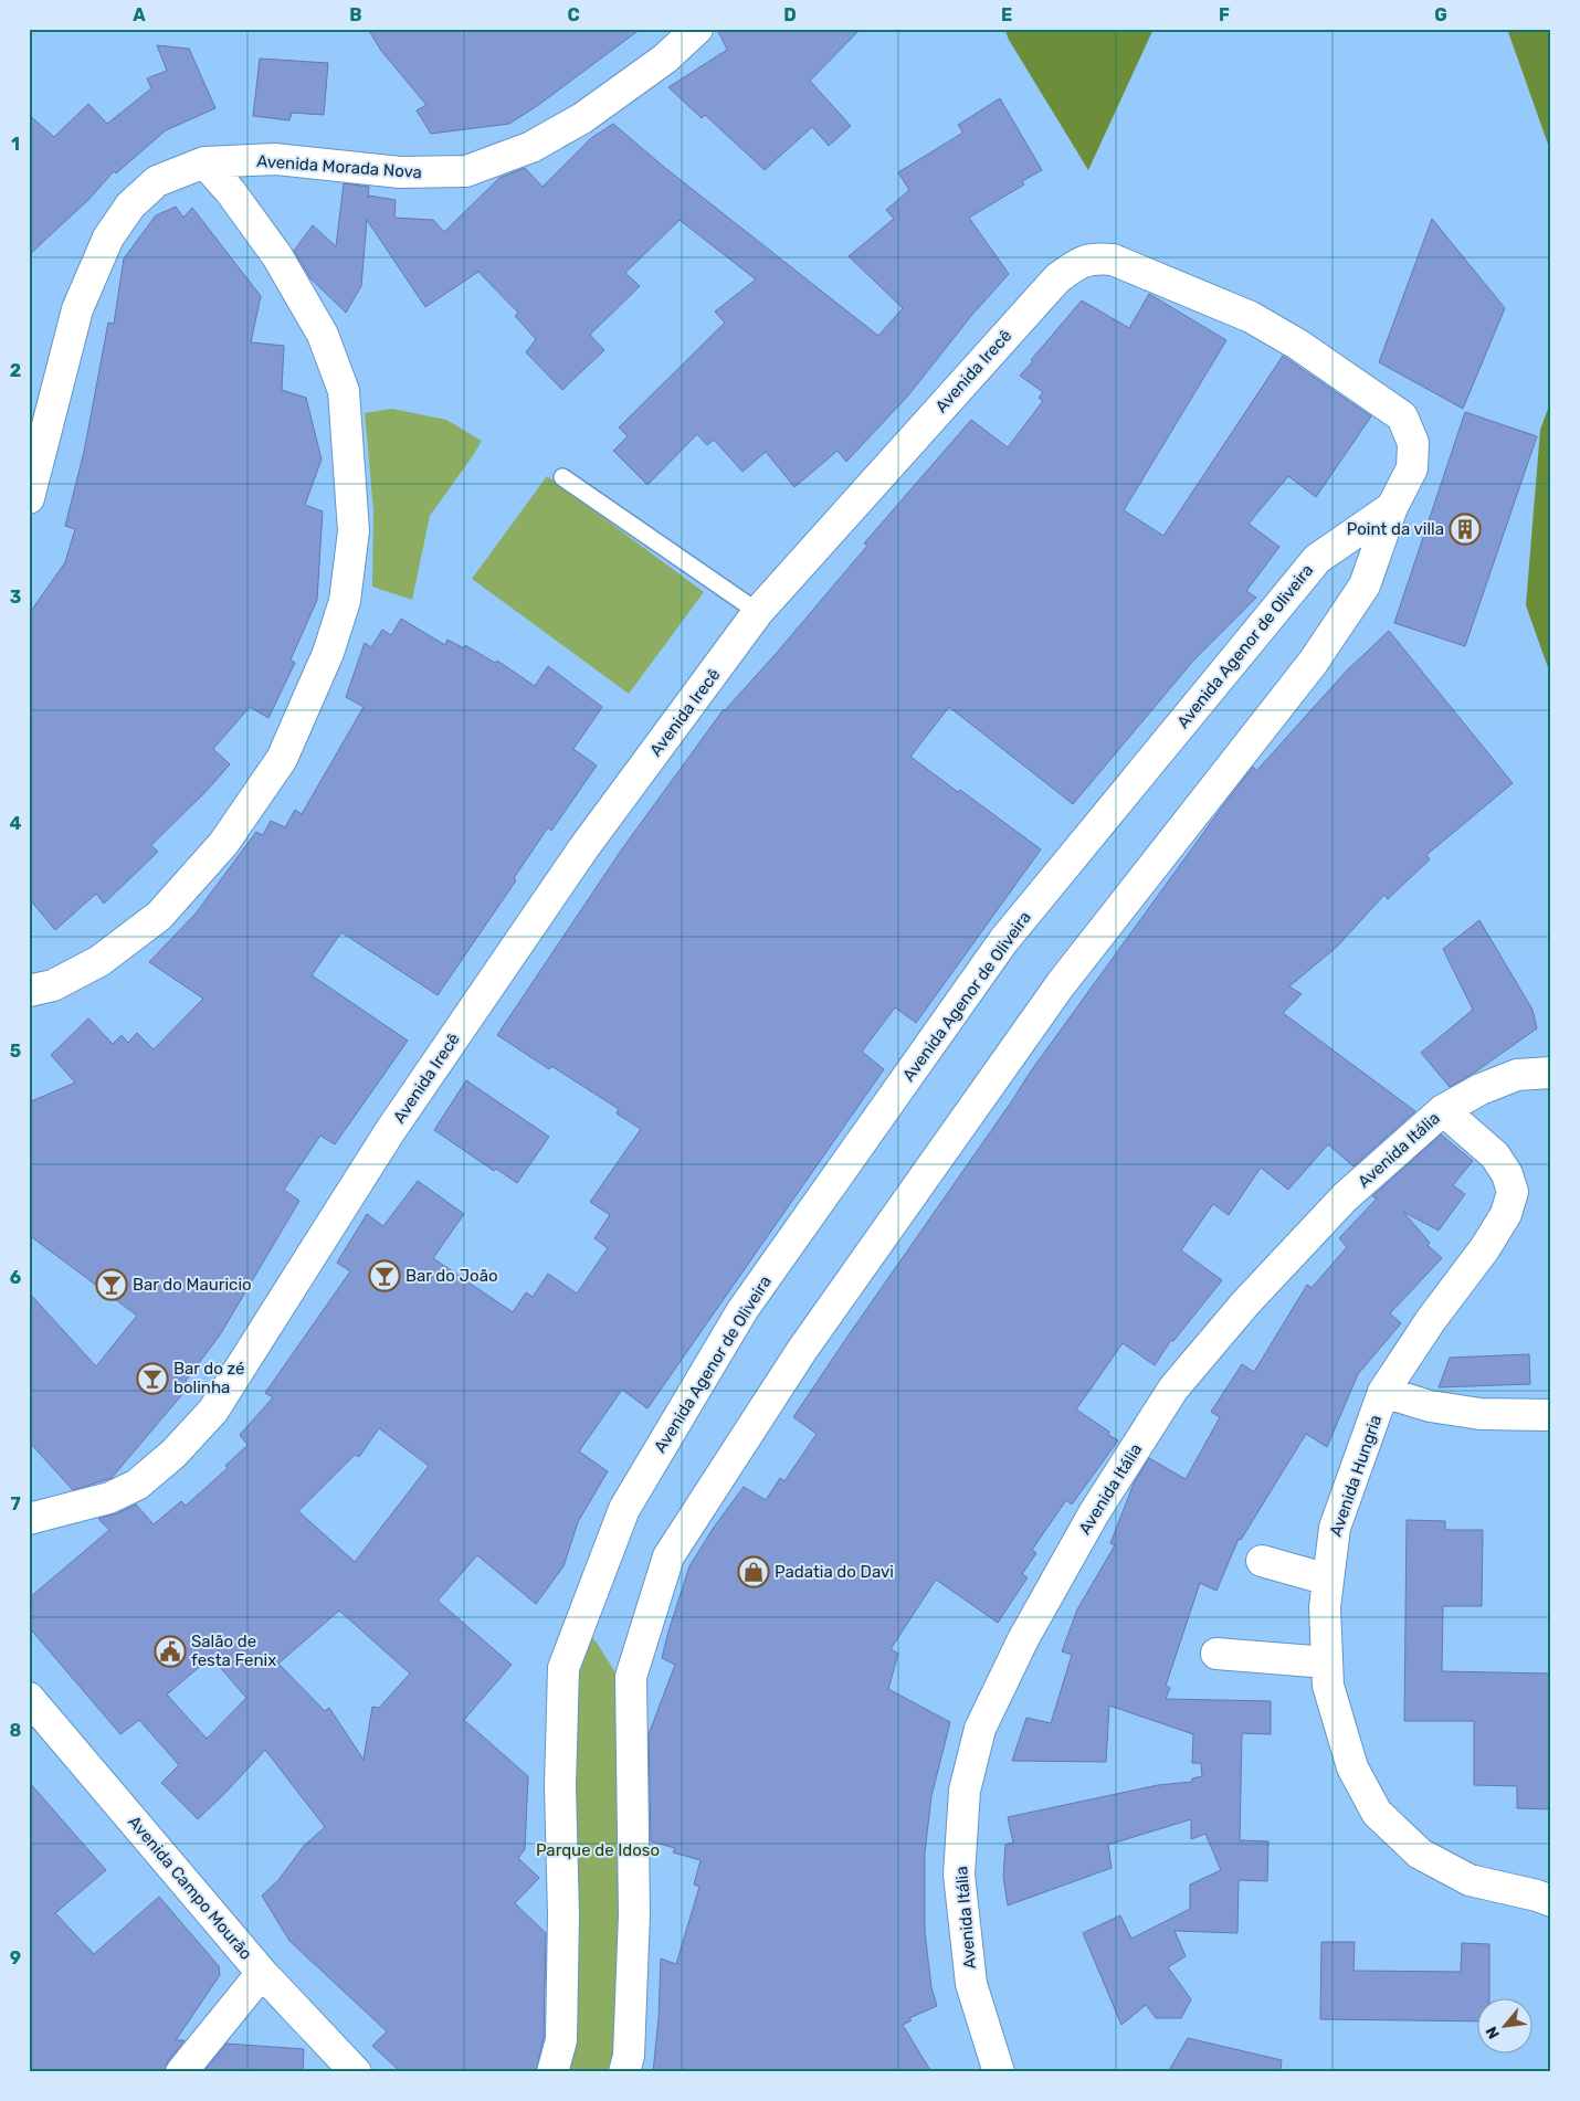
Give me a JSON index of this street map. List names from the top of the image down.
{
  "streets": {
    "street": [
      "Avenida Morada Nova",
      "Avenida Irecê",
      "Avenida Agenor de Oliveira",
      "Avenida Itália",
      "Avenida Hungria",
      "Avenida Campo Mourão"
    ]
  },
  "crossings": [
    ["Avenida Irecê", "Avenida Agenor de Oliveira"],
    ["Avenida Itália", "Avenida Hungria"]
  ],
  "parks": ["Parque de Idoso"],
  "places": {
    "building": ["Point da villa"],
    "bar": ["Bar do João", "Bar do Mauricio", "Bar do zé bolinha"],
    "shop": ["Padatia do Davi"],
    "public building": ["Salão de festa Fenix"]
  },
  "north": "bottom left",
  "grid": {
    "columns": [
      "A",
      "B",
      "C",
      "D",
      "E",
      "F",
      "G"
    ],
    "rows": [
      "1",
      "2",
      "3",
      "4",
      "5",
      "6",
      "7",
      "8",
      "9"
    ]
  }
}
